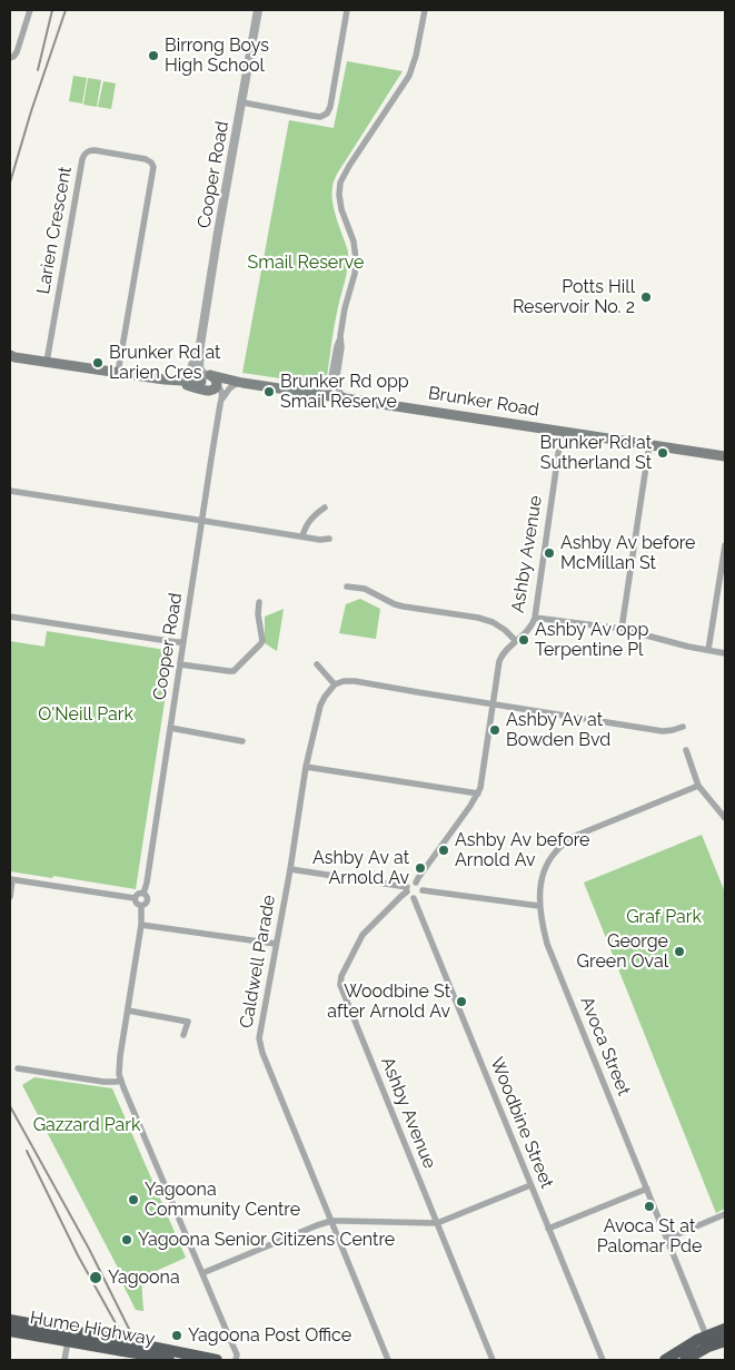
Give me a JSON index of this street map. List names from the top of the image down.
{
  "streets": {
    "highway": ["Hume Highway"],
    "main road": ["Brunker Road"],
    "street": [
      "Cooper Road",
      "Larien Crescent",
      "Ashby Avenue",
      "Caldwell Parade",
      "Avoca Street",
      "Woodbine Street"
    ]
  },
  "crossings": [
    ["Larien Crescent", "Brunker Road"],
    ["Brunker Road", "Ashby Avenue"],
    ["Ashby Avenue", "Woodbine Street"]
  ],
  "parks": [
    "Smail Reserve",
    "O'Neill Park",
    "Graf Park",
    "Gazzard Park"
  ],
  "places": [
    "Birrong Boys High School",
    "Potts Hill Reservoir No. 2",
    "Brunker Rd at Larien Cres",
    "Brunker Rd opp Smail Reserve",
    "Brunker Rd at Sutherland St",
    "Ashby Av before McMillan St",
    "Ashby Av opp Terpentine Pl",
    "Ashby Av at Bowden Bvd",
    "Ashby Av before Arnold Av",
    "Ashby Av at Arnold Av",
    "George Green Oval",
    "Woodbine St after Arnold Av",
    "Yagoona Community Centre",
    "Avoca St at Palomar Pde",
    "Yagoona Senior Citizens Centre",
    "Yagoona",
    "Yagoona Post Office"
  ]
}
